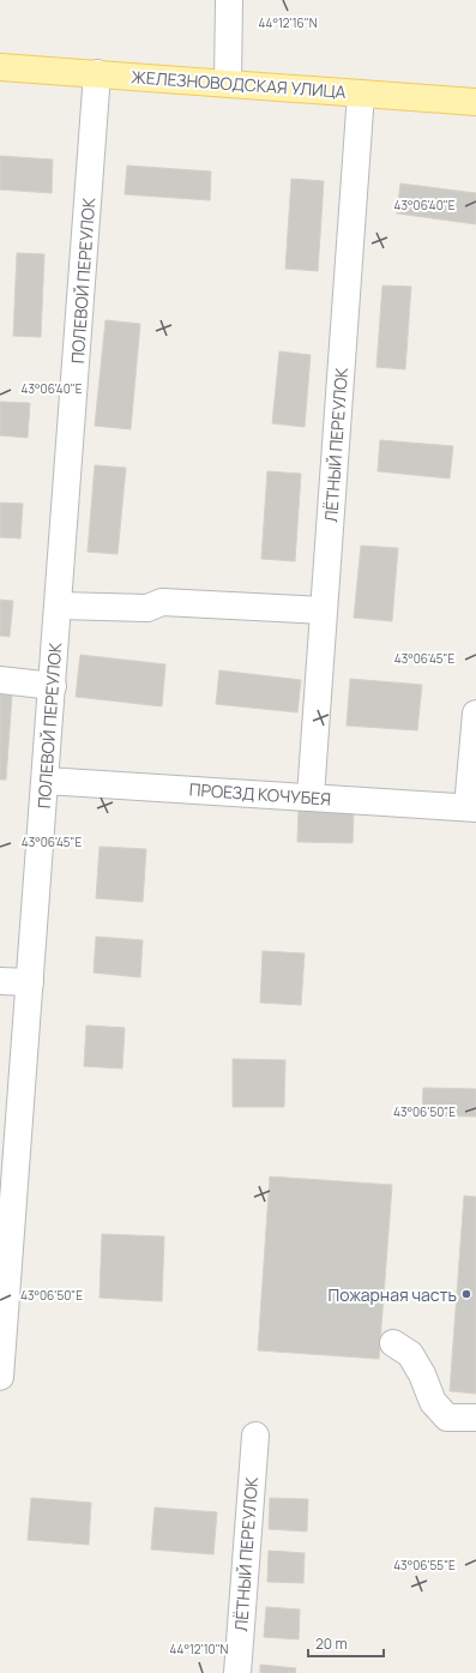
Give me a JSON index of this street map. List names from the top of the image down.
{
  "streets": {
    "main road": ["ЖЕЛЕЗНОВОДСКАЯ УЛИЦА"],
    "street": ["ПОЛЕВОЙ ПЕРЕУЛОК", "ЛЁТНЫЙ ПЕРЕУЛОК", "ПРОЕЗД КОЧУБЕЯ"]
  },
  "crossings": [
    ["ЖЕЛЕЗНОВОДСКАЯ УЛИЦА", "ПОЛЕВОЙ ПЕРЕУЛОК"],
    ["ЖЕЛЕЗНОВОДСКАЯ УЛИЦА", "ЛЁТНЫЙ ПЕРЕУЛОК"],
    ["ПОЛЕВОЙ ПЕРЕУЛОК", "ПРОЕЗД КОЧУБЕЯ"],
    ["ЛЁТНЫЙ ПЕРЕУЛОК", "ПРОЕЗД КОЧУБЕЯ"]
  ],
  "places": ["Пожарная часть"],
  "scale_bar": "20 m",
  "coordinates": [
    "44°12'16\"N",
    "43°06'40\"E",
    "43°06'45\"E",
    "43°06'50\"E",
    "43°06'55\"E",
    "44°12'10\"N"
  ]
}
